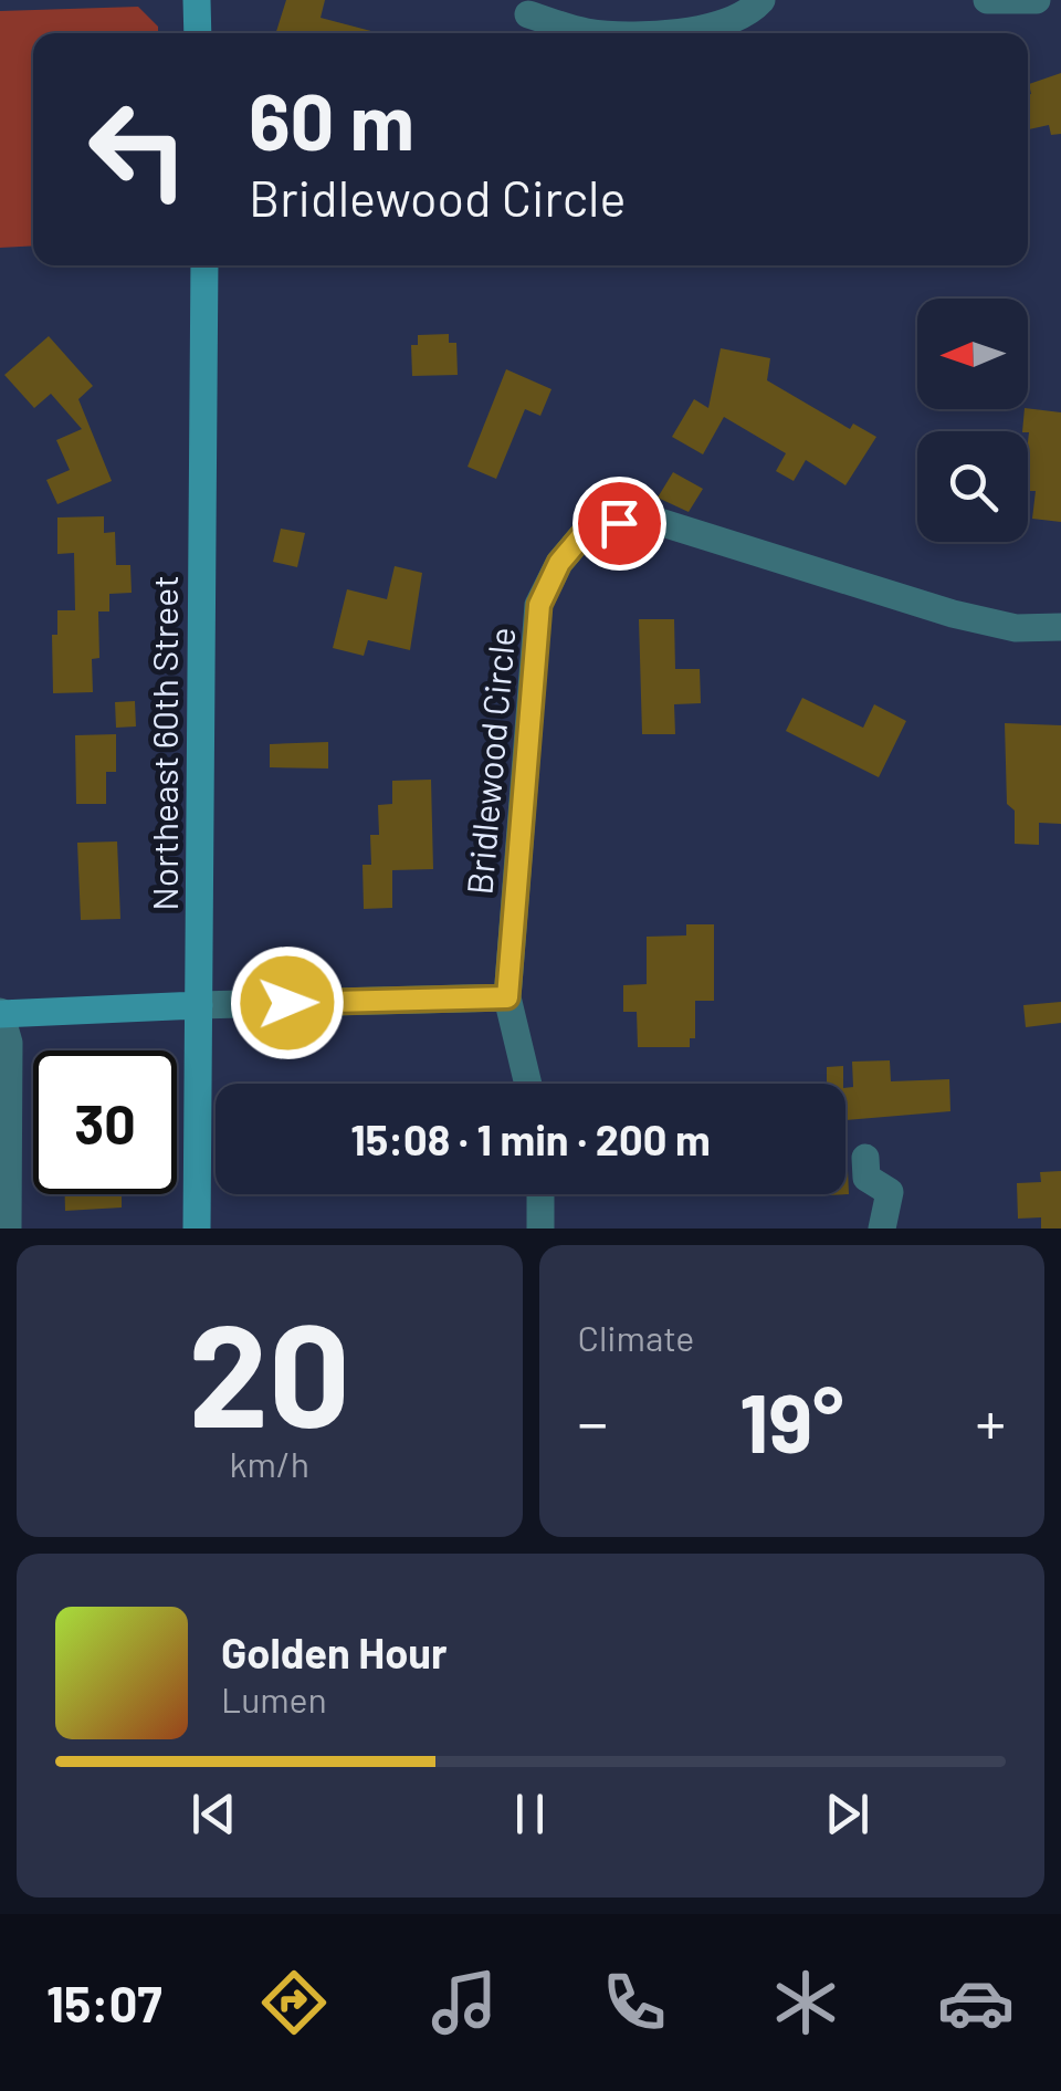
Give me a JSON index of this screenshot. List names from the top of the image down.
{
  "streets": {
    "street": ["Northeast 60th Street", "Bridlewood Circle"]
  },
  "north": "left",
  "page": {
    "turn": ["60 m", "Bridlewood Circle"],
    "limit": "30",
    "trip": "15:08 · 1 min · 200 m",
    "tile": [
      ["20", "km/h"],
      "Climate"
    ],
    "heat": ["−", "19°", "+"],
    "song": ["Golden Hour", "Lumen"],
    "tabs": "15:07"
  }
}
